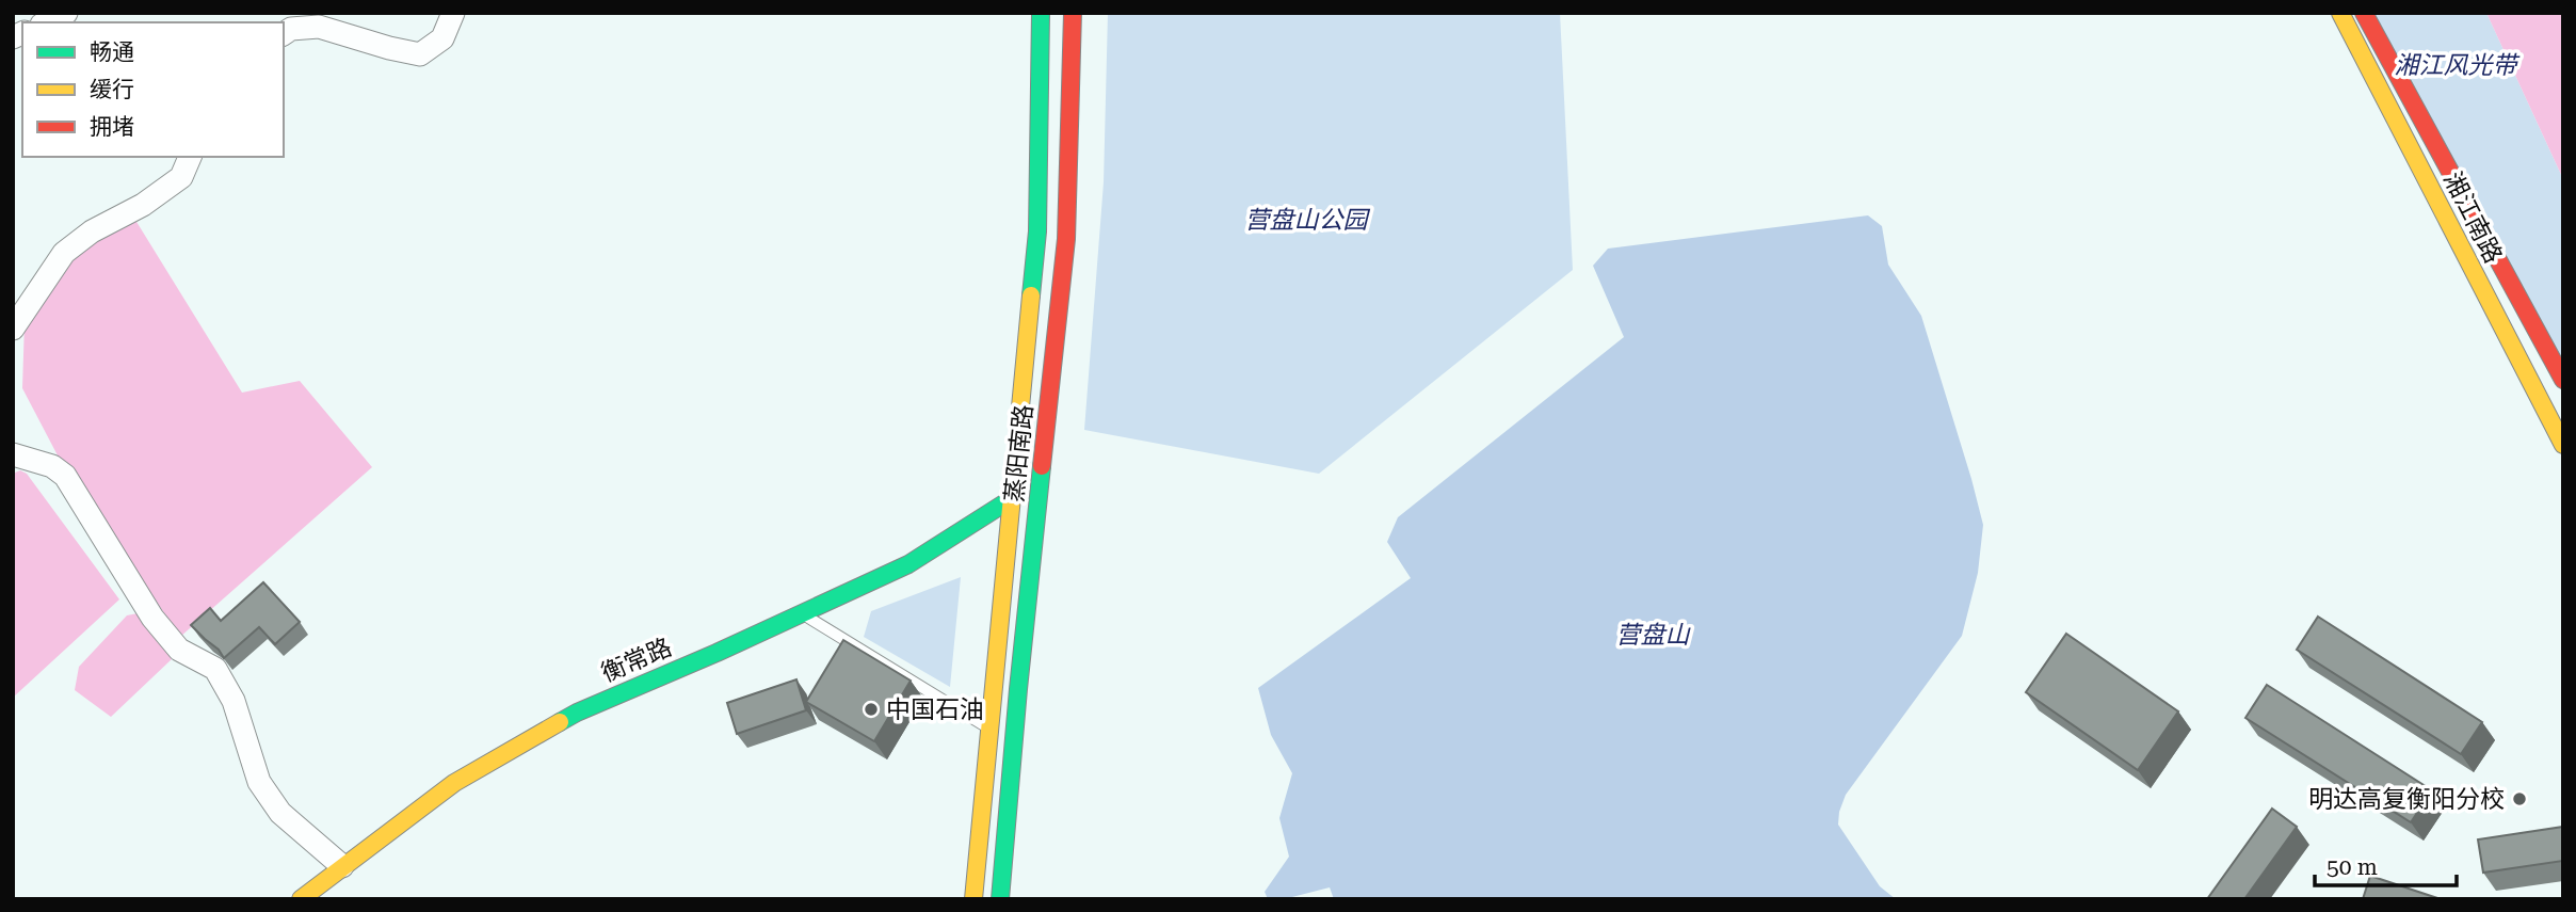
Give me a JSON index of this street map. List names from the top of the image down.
{
  "streets": {
    "main road": ["湘江南路", "蒸阳南路", "衡常路"]
  },
  "crossings": [
    ["蒸阳南路", "衡常路"]
  ],
  "parks": ["湘江风光带", "营盘山公园", "营盘山"],
  "places": ["中国石油", "明达高复衡阳分校"],
  "legend": ["畅通", "缓行", "拥堵"],
  "scale_bar": "50 m"
}
